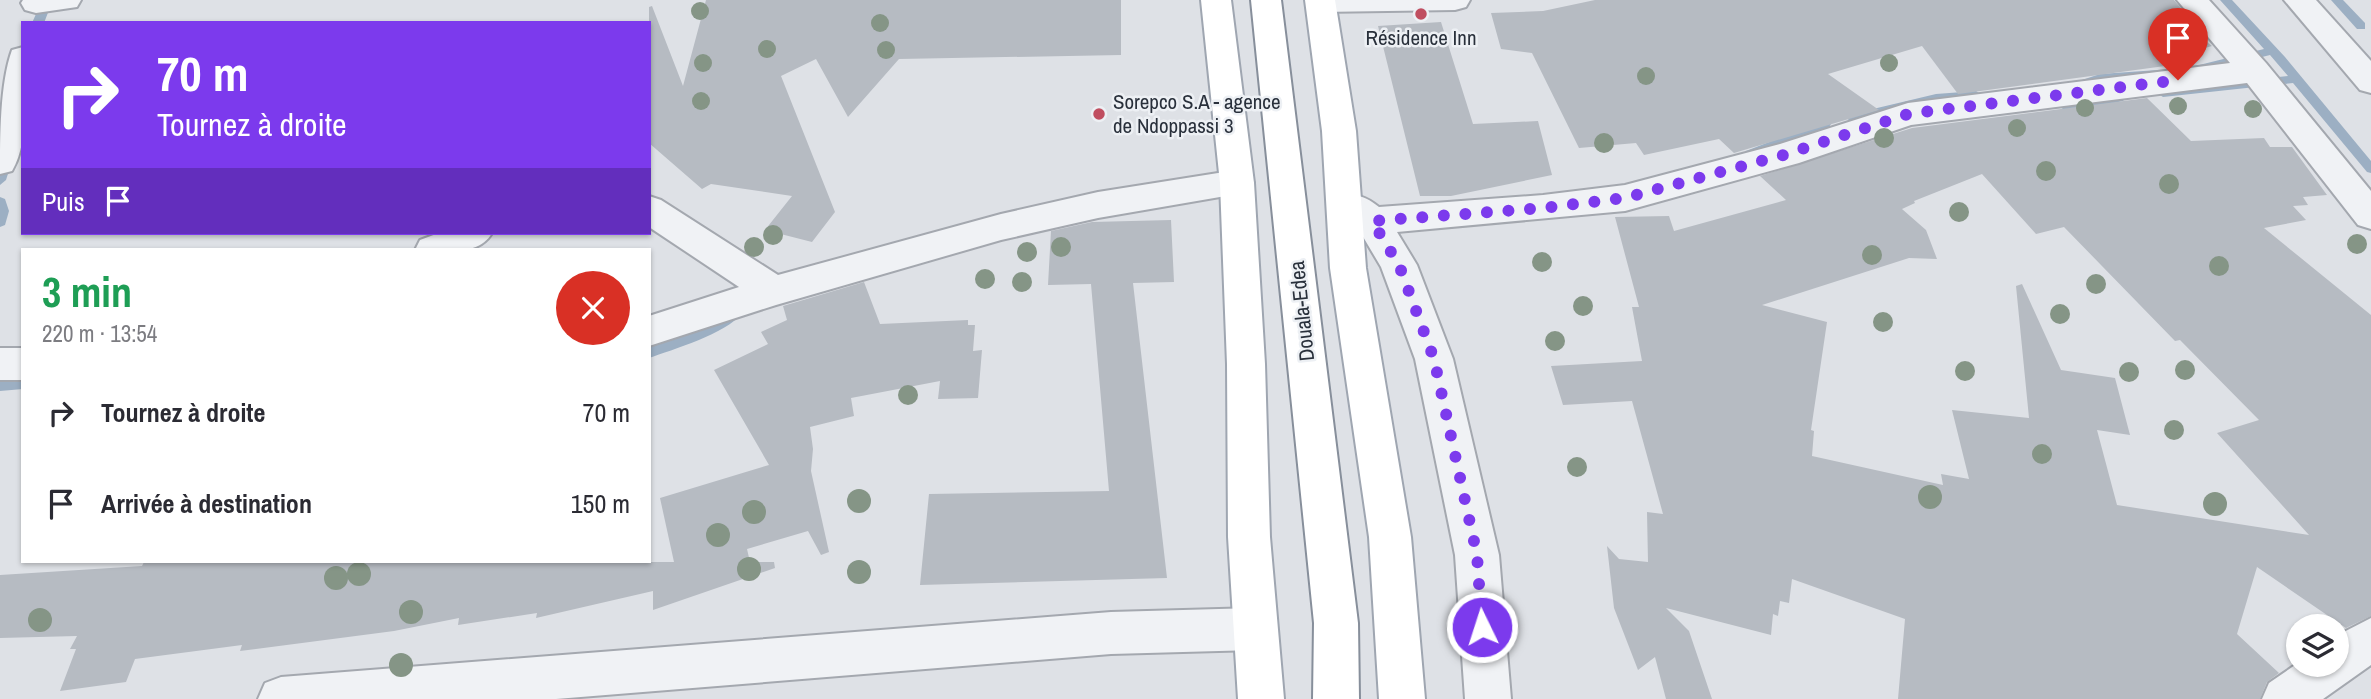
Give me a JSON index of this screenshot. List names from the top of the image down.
{
  "streets": {
    "main road": ["Douala-Edea"]
  },
  "places": ["Résidence Inn", "Sorepco S.A - agence de Ndoppassi 3"],
  "page": {
    "turn": ["70 m", "Tournez à droite"],
    "then": "Puis",
    "heading": ["3 min", "220 m · 13:54"],
    "list": [
      {
        "name": "Tournez à droite",
        "value": "70 m"
      },
      {
        "name": "Arrivée à destination",
        "value": "150 m"
      }
    ]
  }
}
